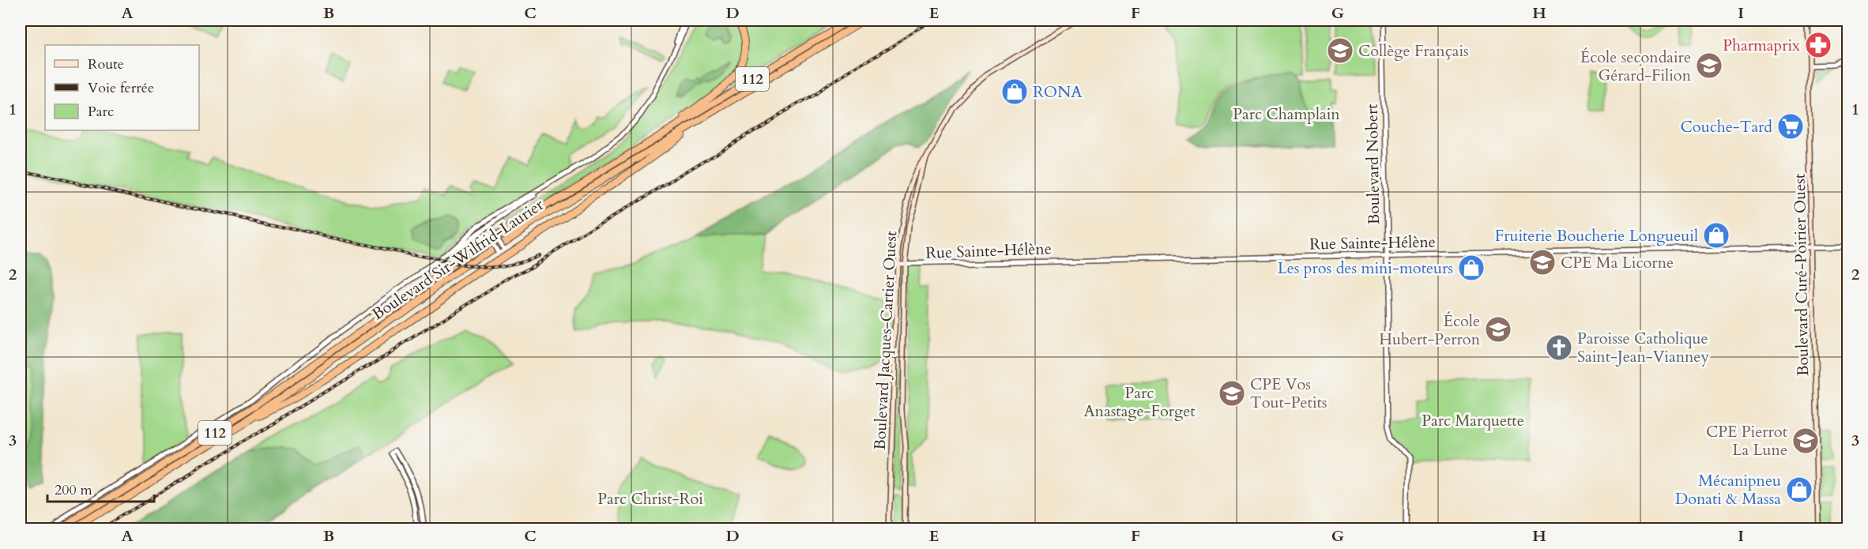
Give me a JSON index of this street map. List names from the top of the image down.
{
  "streets": {
    "highway": ["112", "Boulevard Sir-Wilfrid-Laurier"],
    "main road": ["Boulevard Curé-Poirier Ouest", "Boulevard Jacques-Cartier Ouest"],
    "street": ["Boulevard Nobert", "Rue Sainte-Hélène"]
  },
  "crossings": [
    ["Boulevard Nobert", "Rue Sainte-Hélène"],
    ["Rue Sainte-Hélène", "Boulevard Curé-Poirier Ouest"],
    ["Rue Sainte-Hélène", "Boulevard Jacques-Cartier Ouest"]
  ],
  "parks": [
    "Parc Champlain",
    "Parc Anastage-Forget",
    "Parc Marquette",
    "Parc Christ-Roi"
  ],
  "places": {
    "pharmacy": ["Pharmaprix"],
    "school or university": [
      "Collège Français",
      "École secondaire Gérard-Filion",
      "CPE Ma Licorne",
      "École Hubert-Perron",
      "CPE Vos Tout-Petits",
      "CPE Pierrot La Lune"
    ],
    "shop": [
      "RONA",
      "Fruiterie Boucherie Longueuil",
      "Les pros des mini-moteurs",
      "Mécanipneu Donati & Massa"
    ],
    "supermarket": ["Couche-Tard"],
    "church": ["Paroisse Catholique Saint-Jean-Vianney"]
  },
  "legend": ["Route", "Voie ferrée", "Parc"],
  "scale_bar": "200 m",
  "grid": {
    "columns": [
      "A",
      "B",
      "C",
      "D",
      "E",
      "F",
      "G",
      "H",
      "I"
    ],
    "rows": ["1", "2", "3"]
  }
}
